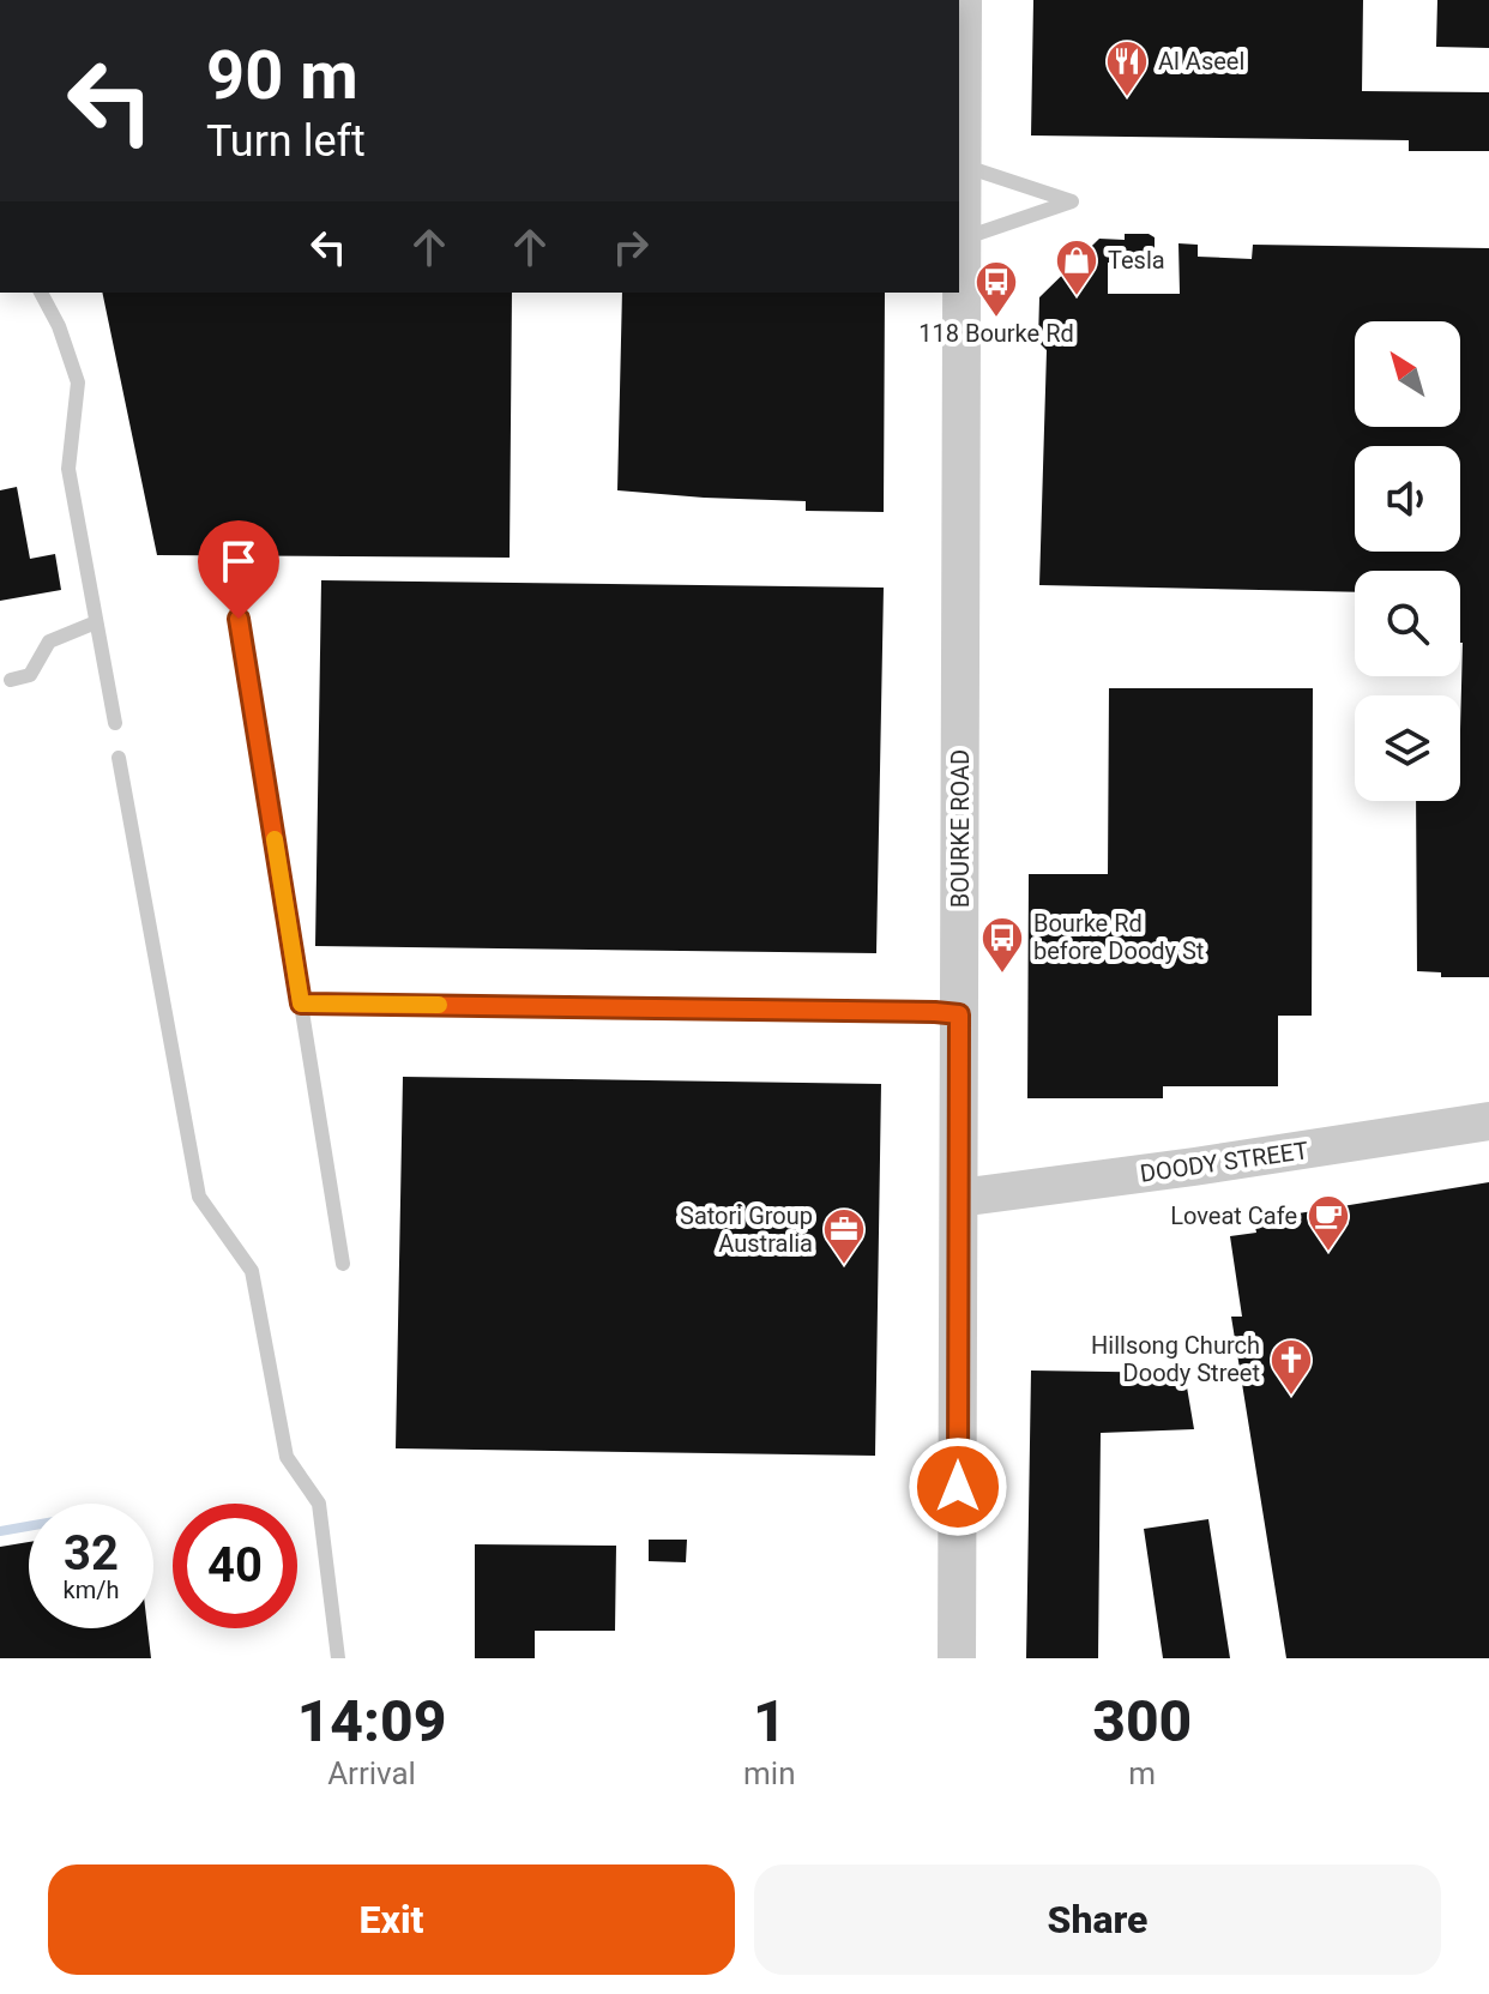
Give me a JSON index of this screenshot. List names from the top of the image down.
{
  "streets": {
    "street": ["BOURKE ROAD", "DOODY STREET"]
  },
  "crossings": [
    ["BOURKE ROAD", "DOODY STREET"]
  ],
  "places": {
    "restaurant": ["Al Aseel"],
    "shop": ["Tesla"],
    "bus stop": ["118 Bourke Rd", "Bourke Rd before Doody St"],
    "cafe": ["Loveat Cafe"],
    "office": ["Satori Group Australia"],
    "church": ["Hillsong Church Doody Street"]
  },
  "north": "top left",
  "page": {
    "turn": ["90 m", "Turn left"],
    "speed": "32 km/h",
    "limit": "40",
    "eta": [
      "14:09",
      "Arrival",
      "1",
      "min",
      "300",
      "m"
    ],
    "buttons": ["Exit", "Share"]
  }
}
